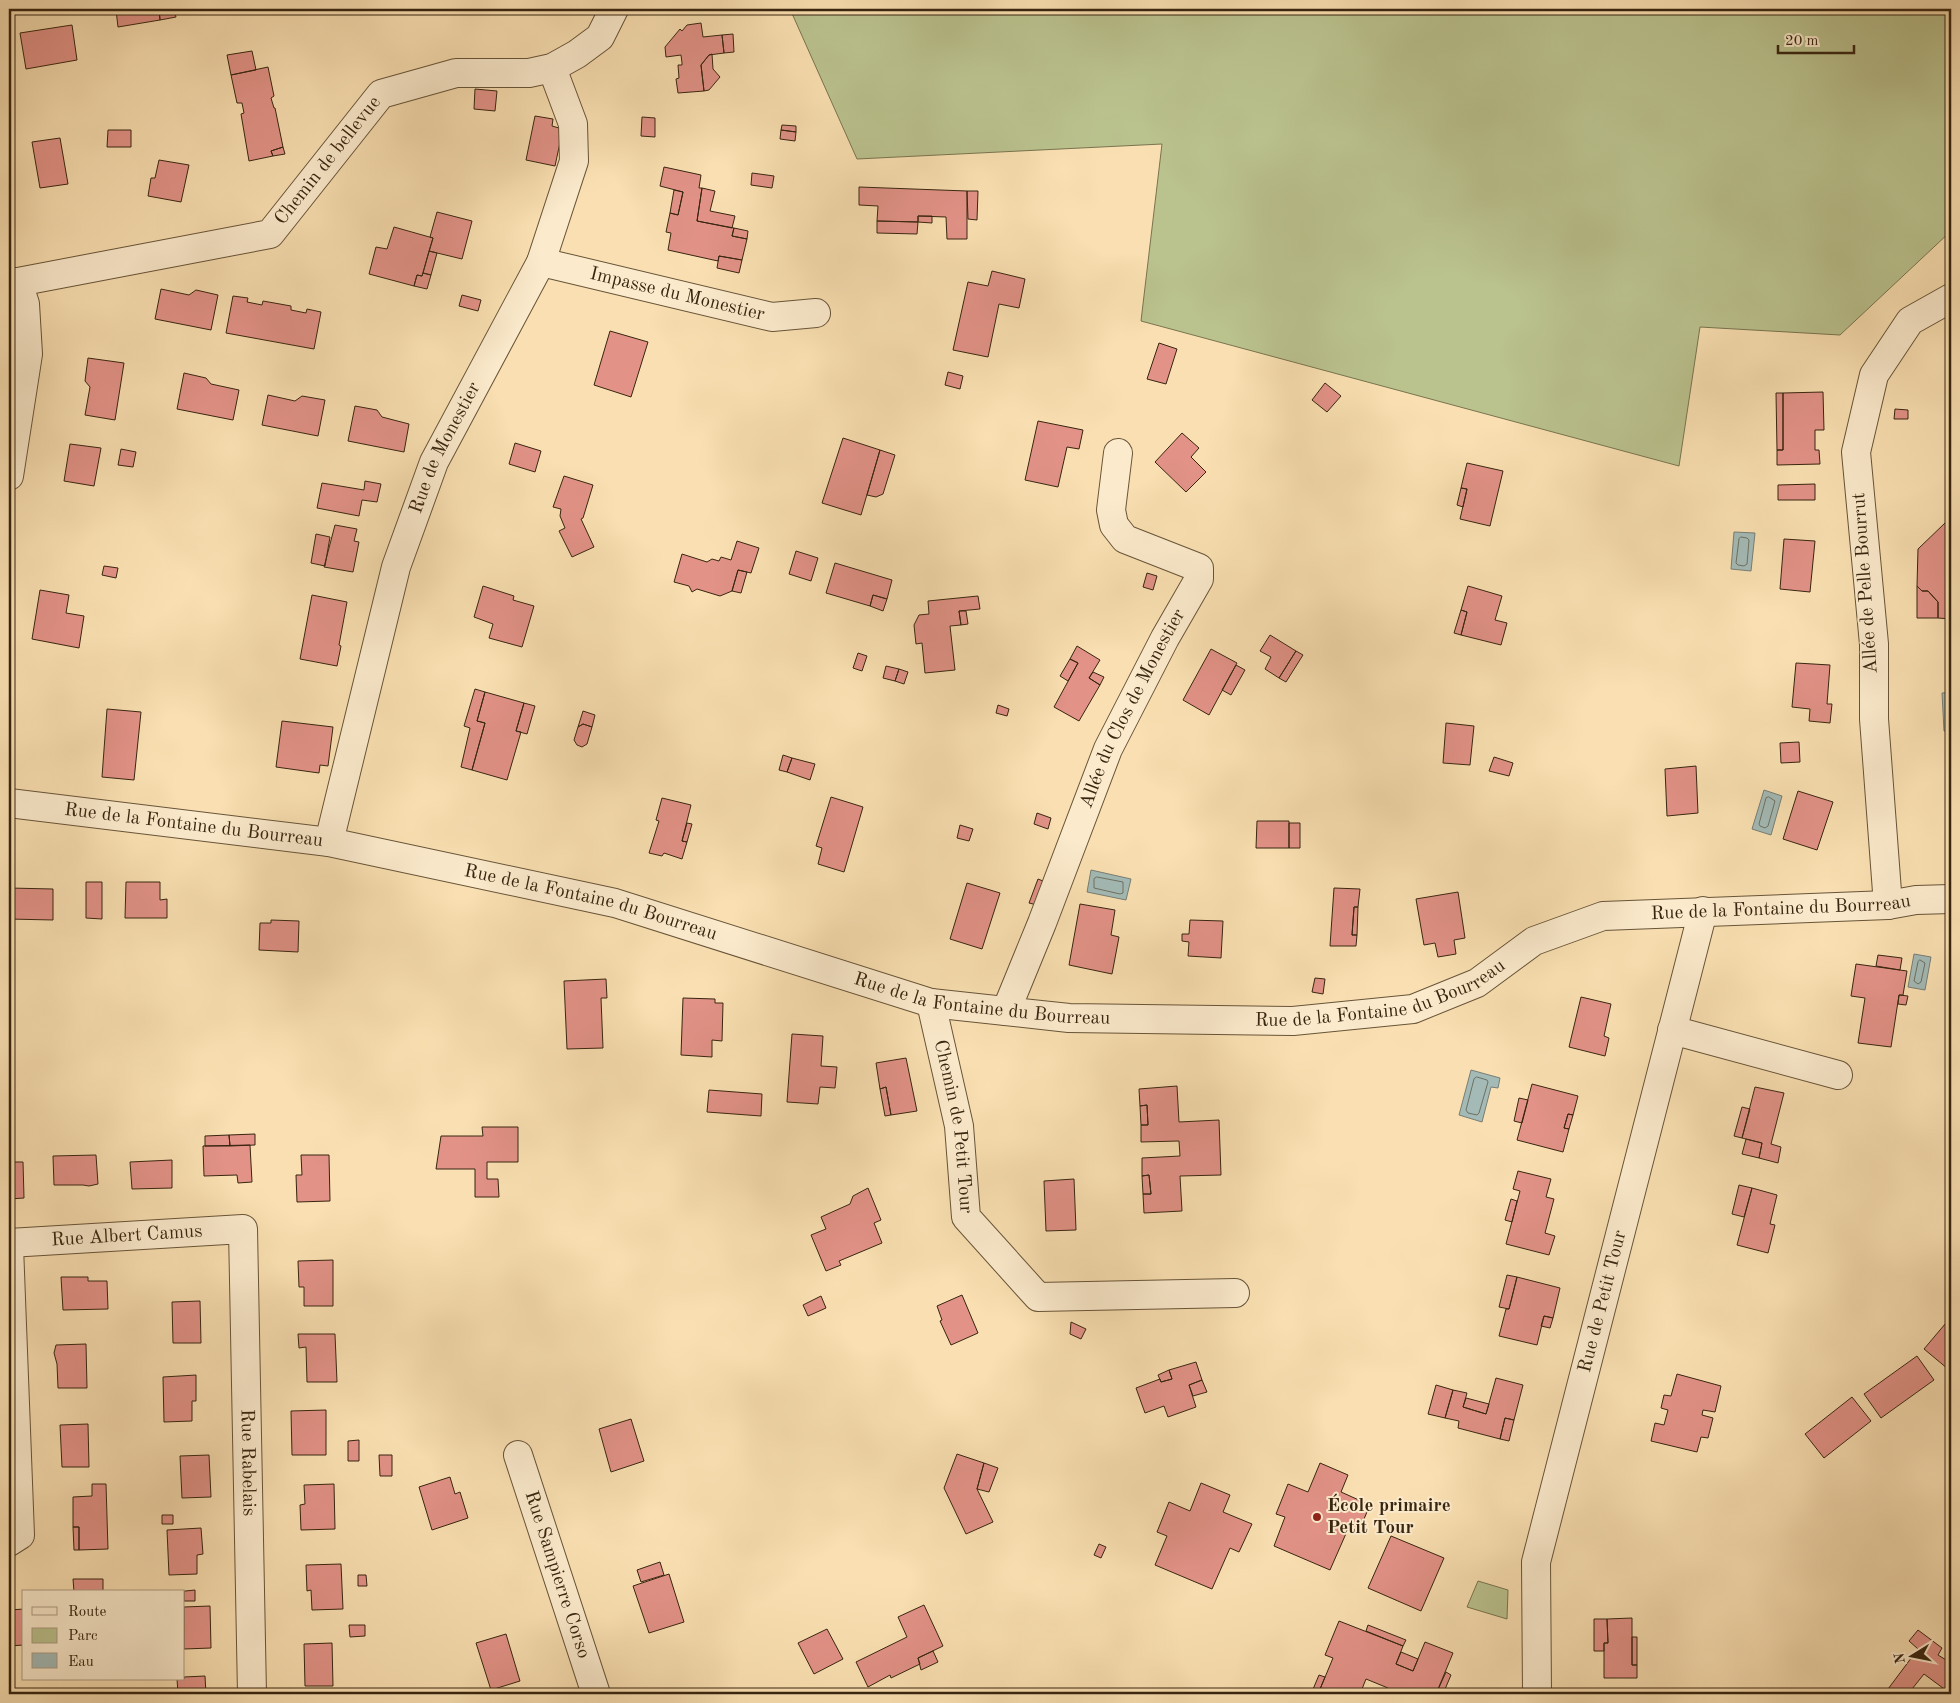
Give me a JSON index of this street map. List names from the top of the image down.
{
  "streets": {
    "street": [
      "Chemin de bellevue",
      "Impasse du Monestier",
      "Rue de Monestier",
      "Allée de Pelle Bourrut",
      "Allée du Clos de Monestier",
      "Rue de la Fontaine du Bourreau",
      "Chemin de Petit Tour",
      "Rue Albert Camus",
      "Rue de Petit Tour",
      "Rue Rabelais",
      "Rue Sampierre Corso"
    ]
  },
  "crossings": [
    ["Chemin de bellevue", "Rue de Monestier"],
    ["Impasse du Monestier", "Rue de Monestier"],
    ["Rue de Monestier", "Rue de la Fontaine du Bourreau"],
    ["Allée de Pelle Bourrut", "Rue de la Fontaine du Bourreau"],
    ["Allée du Clos de Monestier", "Rue de la Fontaine du Bourreau"],
    ["Rue de la Fontaine du Bourreau", "Chemin de Petit Tour"],
    ["Rue de la Fontaine du Bourreau", "Rue de Petit Tour"],
    ["Rue Albert Camus", "Rue Rabelais"]
  ],
  "places": ["École primaire Petit Tour"],
  "legend": ["Route", "Parc", "Eau"],
  "scale_bar": "20 m",
  "north": "left"
}
